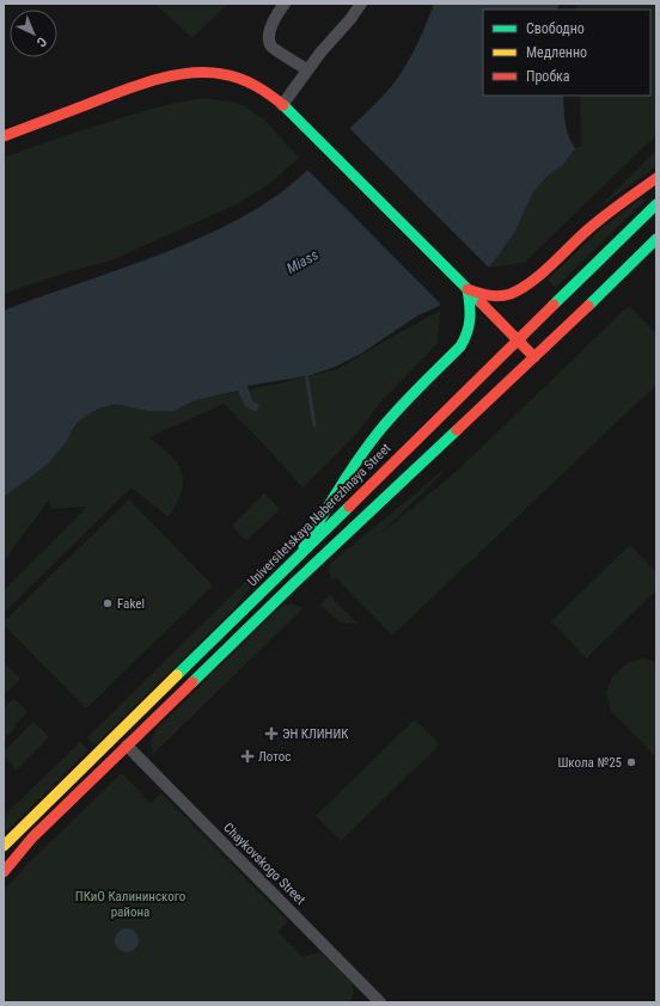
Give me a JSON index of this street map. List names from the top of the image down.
{
  "streets": {
    "main road": ["Universitetskaya Naberezhnaya Street"],
    "street": ["Chaykovskogo Street"]
  },
  "water": ["Miass"],
  "parks": ["ПКиО Калининского района"],
  "places": {
    "other": ["Fakel", "Школа №25"],
    "health": ["ЭН КЛИНИК", "Лотос"]
  },
  "legend": ["Свободно", "Медленно", "Пробка"],
  "north": "bottom right"
}
